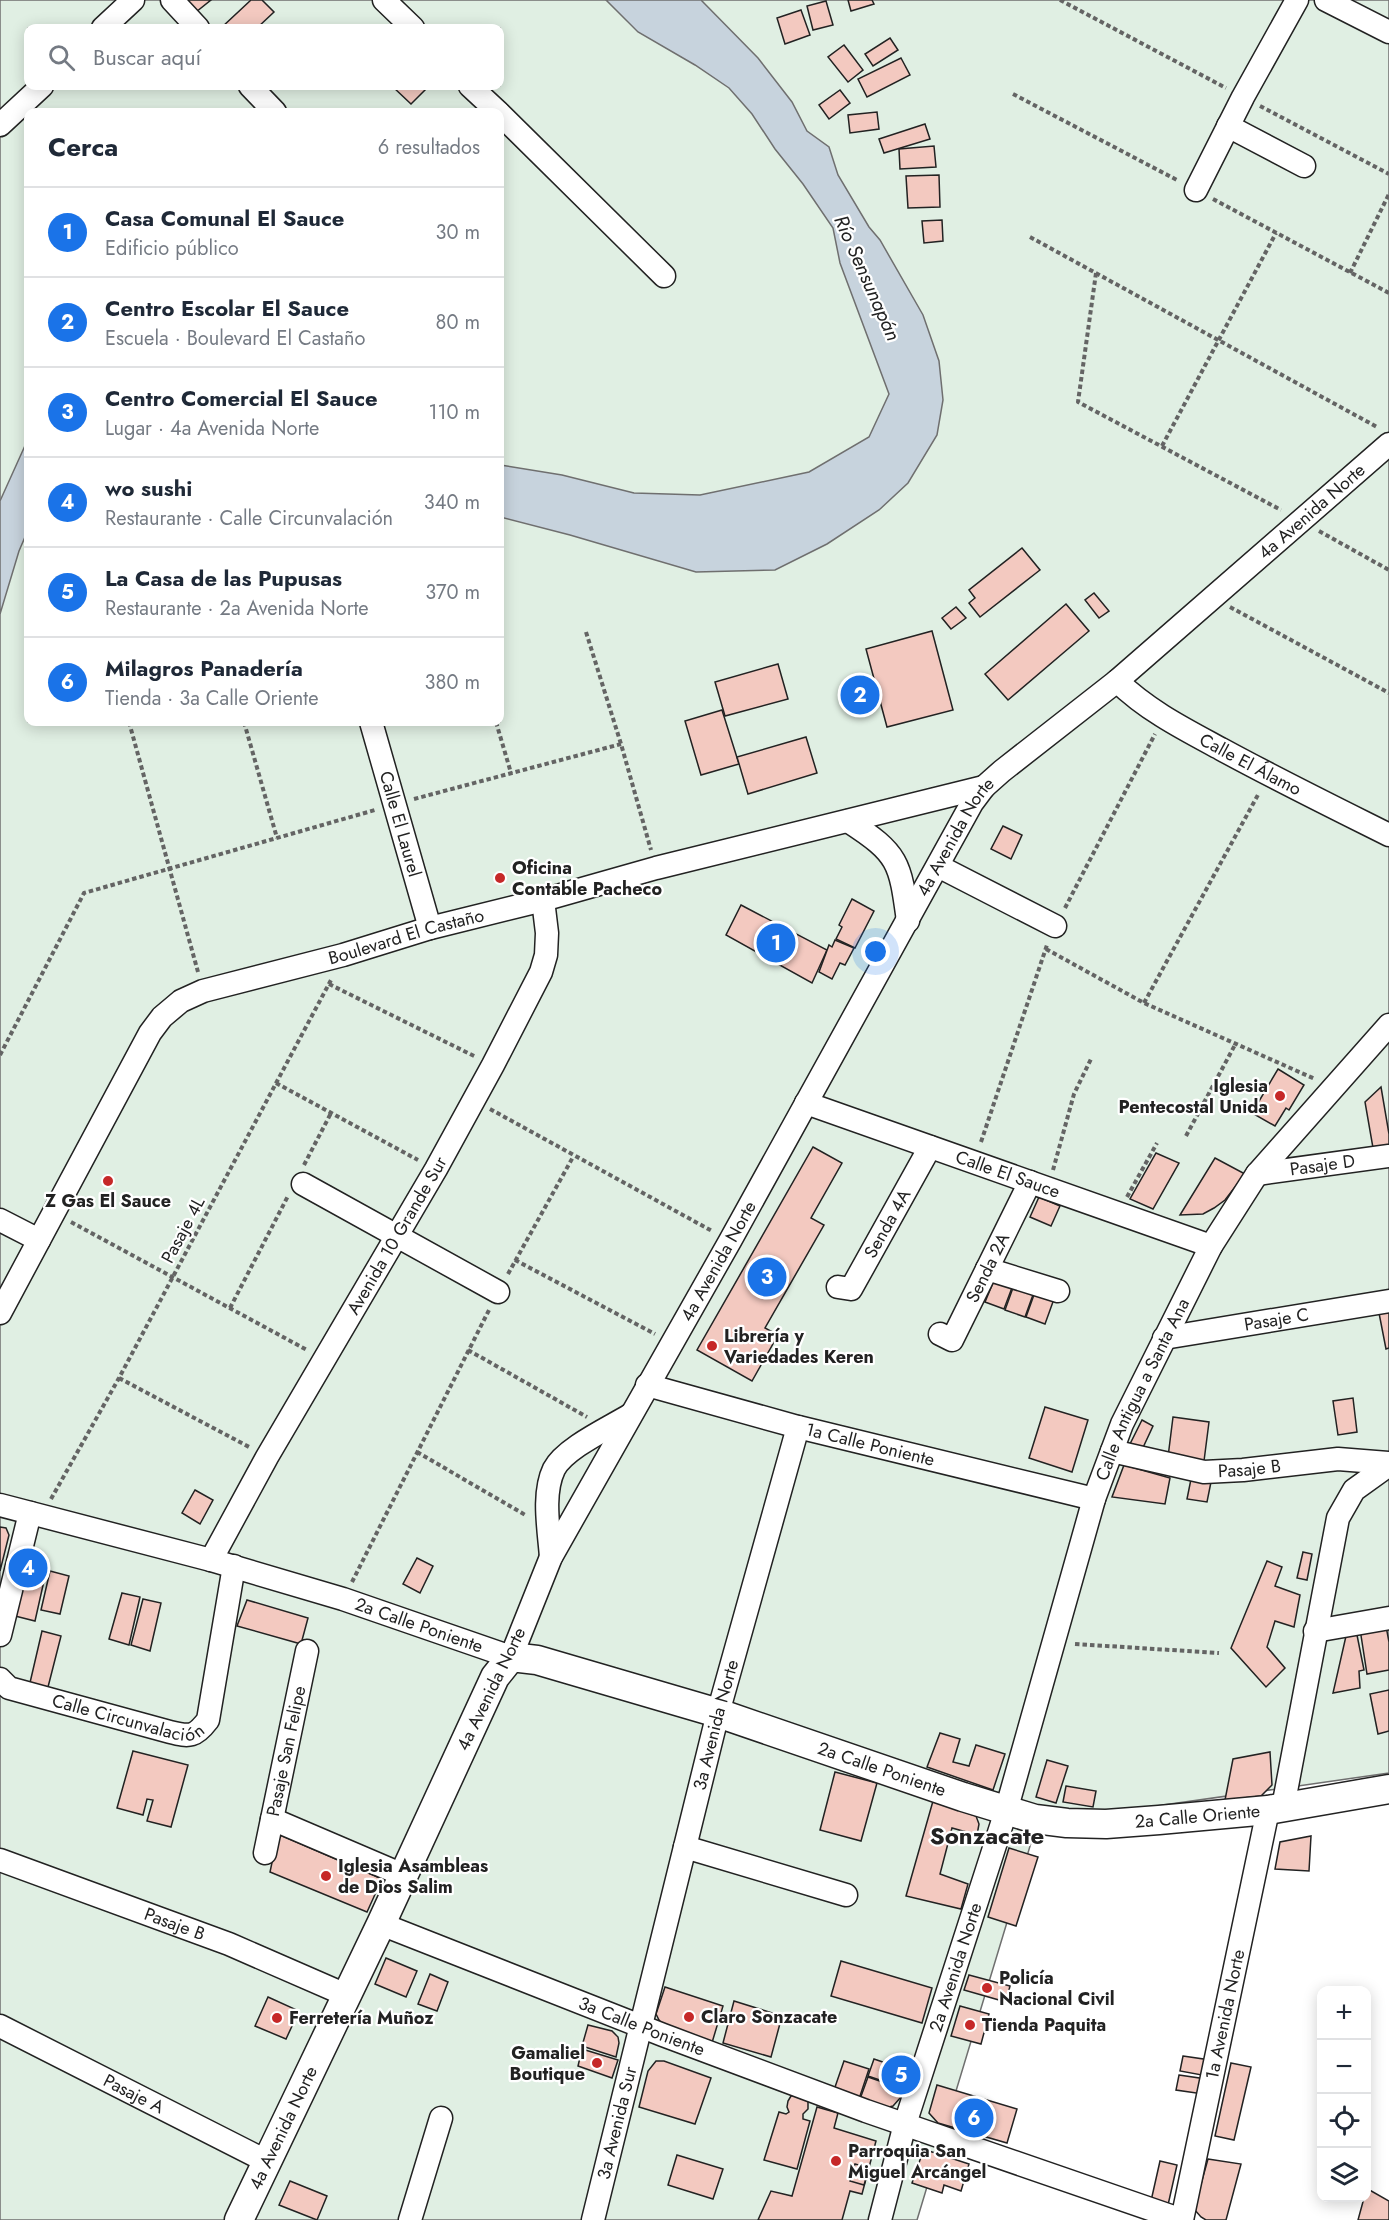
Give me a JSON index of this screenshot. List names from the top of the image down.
{
  "streets": {
    "main road": ["4a Avenida Norte", "2a Calle Poniente", "2a Calle Oriente"],
    "street": [
      "Calle El Álamo",
      "Calle El Laurel",
      "Boulevard El Castaño",
      "Pasaje D",
      "Calle El Sauce",
      "Senda 4A",
      "Avenida 10 Grande Sur",
      "Senda 2A",
      "Pasaje C",
      "Calle Antigua a Santa Ana",
      "1a Calle Poniente",
      "Pasaje B",
      "Calle Circunvalación",
      "3a Avenida Norte",
      "Pasaje San Felipe",
      "2a Avenida Norte",
      "1a Avenida Norte",
      "3a Calle Poniente",
      "Pasaje A",
      "3a Avenida Sur"
    ],
    "path": ["Pasaje 4L"]
  },
  "crossings": [
    ["4a Avenida Norte", "Calle El Álamo"],
    ["4a Avenida Norte", "Boulevard El Castaño"],
    ["4a Avenida Norte", "Calle El Sauce"],
    ["4a Avenida Norte", "1a Calle Poniente"],
    ["4a Avenida Norte", "Pasaje B"],
    ["4a Avenida Norte", "2a Calle Poniente"],
    ["4a Avenida Norte", "3a Calle Poniente"],
    ["4a Avenida Norte", "Pasaje A"],
    ["Calle El Laurel", "Boulevard El Castaño"],
    ["Boulevard El Castaño", "Pasaje 4L"],
    ["Boulevard El Castaño", "Avenida 10 Grande Sur"],
    ["Pasaje D", "Calle Antigua a Santa Ana"],
    ["Calle El Sauce", "Senda 4A"],
    ["Calle El Sauce", "Senda 2A"],
    ["Calle El Sauce", "Calle Antigua a Santa Ana"],
    ["Pasaje 4L", "2a Calle Poniente"],
    ["Avenida 10 Grande Sur", "2a Calle Poniente"],
    ["Pasaje C", "Calle Antigua a Santa Ana"],
    ["Calle Antigua a Santa Ana", "1a Calle Poniente"],
    ["Calle Antigua a Santa Ana", "Pasaje B"],
    ["Calle Antigua a Santa Ana", "2a Calle Poniente"],
    ["Calle Antigua a Santa Ana", "2a Calle Oriente"],
    ["Calle Antigua a Santa Ana", "2a Avenida Norte"],
    ["1a Calle Poniente", "3a Avenida Norte"],
    ["Pasaje B", "1a Avenida Norte"],
    ["2a Calle Poniente", "Calle Circunvalación"],
    ["2a Calle Poniente", "3a Avenida Norte"],
    ["2a Calle Poniente", "2a Calle Oriente"],
    ["2a Calle Poniente", "2a Avenida Norte"],
    ["3a Avenida Norte", "3a Calle Poniente"],
    ["3a Avenida Norte", "3a Avenida Sur"],
    ["2a Calle Oriente", "2a Avenida Norte"],
    ["2a Calle Oriente", "1a Avenida Norte"],
    ["2a Avenida Norte", "3a Calle Poniente"],
    ["1a Avenida Norte", "3a Calle Poniente"],
    ["3a Calle Poniente", "3a Avenida Sur"]
  ],
  "districts": ["Sonzacate"],
  "water": ["Río Sensunapán"],
  "places": [
    "Oficina Contable Pacheco",
    "Iglesia Pentecostal Unida",
    "Z Gas El Sauce",
    "Librería y Variedades Keren",
    "Iglesia Asambleas de Dios Salim",
    "Policía Nacional Civil",
    "Claro Sonzacate",
    "Ferretería Muñoz",
    "Tienda Paquita",
    "Gamaliel Boutique",
    "Parroquia San Miguel Arcángel"
  ],
  "page": {
    "search": "Buscar aquí",
    "heading": ["Cerca", "6 resultados"],
    "list": [
      {
        "mark": "1",
        "name": "Casa Comunal El Sauce",
        "note": "Edificio público",
        "value": "30 m"
      },
      {
        "mark": "2",
        "name": "Centro Escolar El Sauce",
        "note": "Escuela · Boulevard El Castaño",
        "value": "80 m"
      },
      {
        "mark": "3",
        "name": "Centro Comercial El Sauce",
        "note": "Lugar · 4a Avenida Norte",
        "value": "110 m"
      },
      {
        "mark": "4",
        "name": "wo sushi",
        "note": "Restaurante · Calle Circunvalación",
        "value": "340 m"
      },
      {
        "mark": "5",
        "name": "La Casa de las Pupusas",
        "note": "Restaurante · 2a Avenida Norte",
        "value": "370 m"
      },
      {
        "mark": "6",
        "name": "Milagros Panadería",
        "note": "Tienda · 3a Calle Oriente",
        "value": "380 m"
      }
    ],
    "pins": [
      "2",
      "1",
      "3",
      "4",
      "5",
      "6"
    ],
    "map_buttons": ["+", "−"]
  }
}
